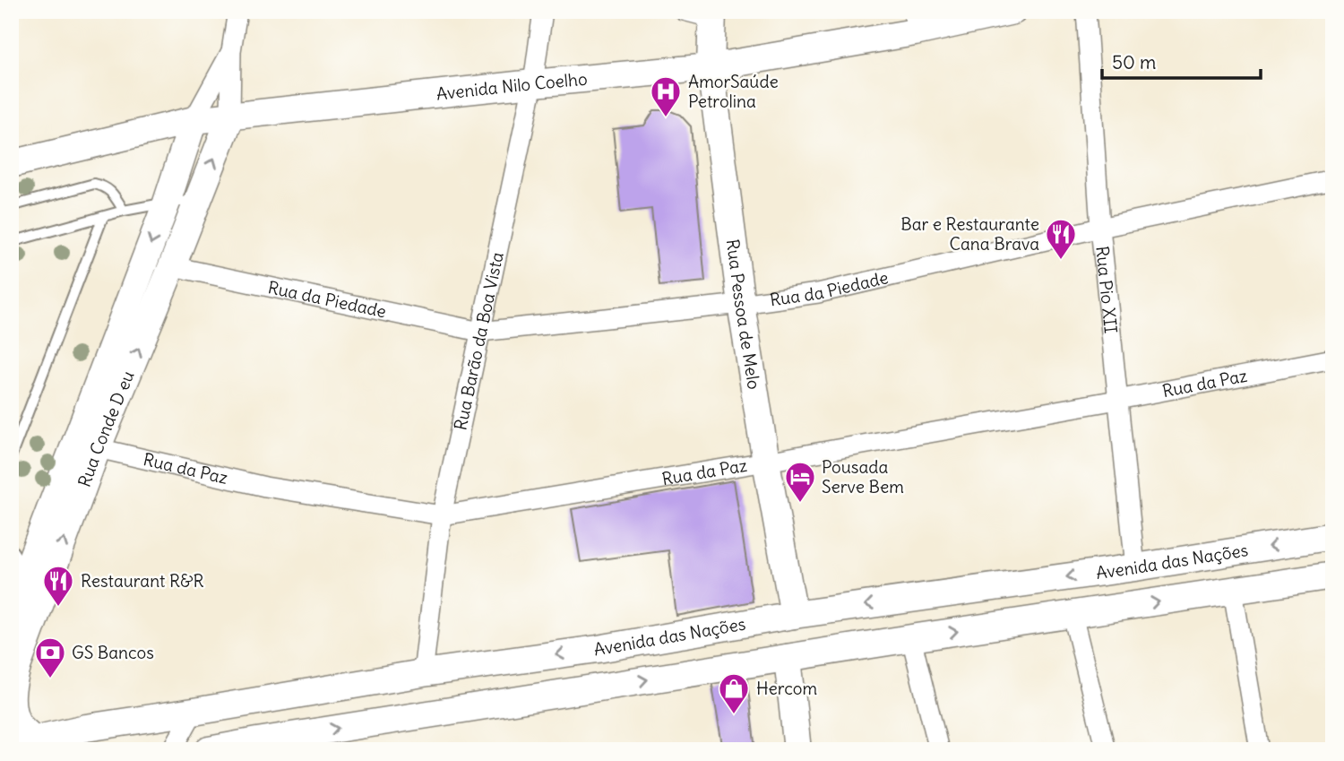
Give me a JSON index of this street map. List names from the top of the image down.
{
  "streets": {
    "main road": [
      "Avenida Nilo Coelho",
      "Rua Pessoa de Melo",
      "Rua Conde D eu",
      "Avenida das Nações"
    ],
    "street": [
      "Rua da Piedade",
      "Rua Pio XII",
      "Rua Barão da Boa Vista",
      "Rua da Paz"
    ]
  },
  "crossings": [
    ["Avenida Nilo Coelho", "Rua Pessoa de Melo"],
    ["Avenida Nilo Coelho", "Rua Barão da Boa Vista"],
    ["Avenida Nilo Coelho", "Rua Conde D eu"],
    ["Rua da Piedade", "Rua Pio XII"],
    ["Rua da Piedade", "Rua Pessoa de Melo"],
    ["Rua da Piedade", "Rua Barão da Boa Vista"],
    ["Rua da Piedade", "Rua Conde D eu"],
    ["Rua Pio XII", "Rua da Paz"],
    ["Rua Pio XII", "Avenida das Nações"],
    ["Rua Pessoa de Melo", "Rua da Paz"],
    ["Rua Pessoa de Melo", "Avenida das Nações"],
    ["Rua Barão da Boa Vista", "Rua da Paz"],
    ["Rua Barão da Boa Vista", "Avenida das Nações"],
    ["Rua da Paz", "Rua Conde D eu"],
    ["Rua Conde D eu", "Avenida das Nações"]
  ],
  "places": {
    "hospital": ["AmorSaúde Petrolina"],
    "restaurant": ["Bar e Restaurante Cana Brava", "Restaurant R&R"],
    "hotel": ["Pousada Serve Bem"],
    "bank": ["GS Bancos"],
    "shop": ["Hercom"]
  },
  "scale_bar": "50 m"
}
